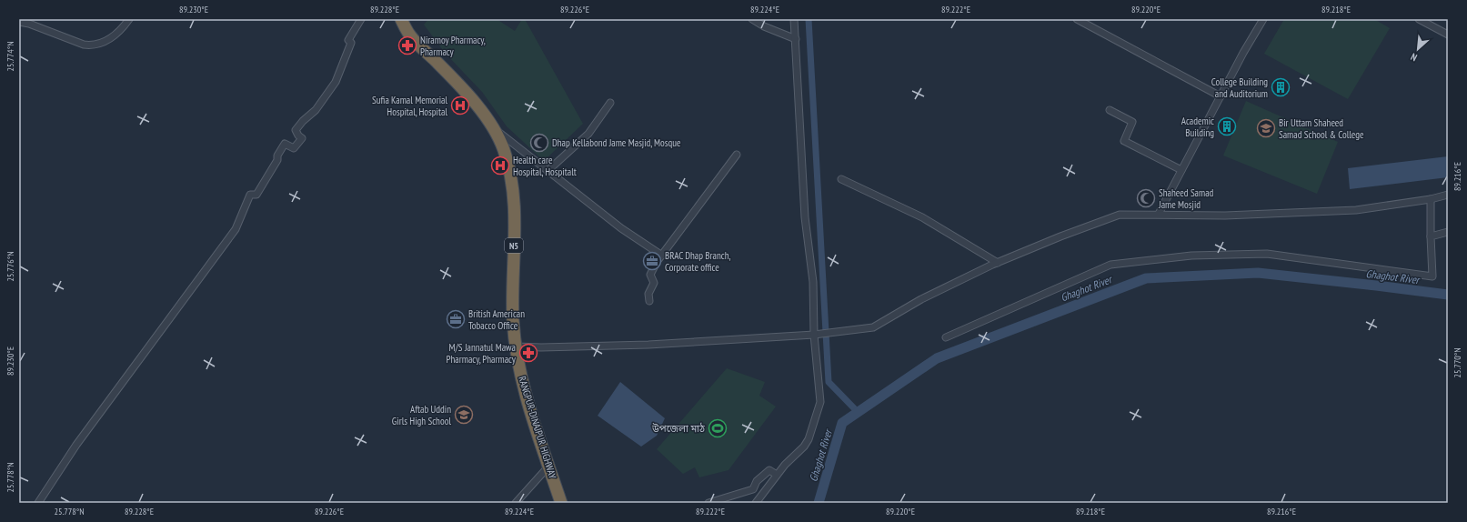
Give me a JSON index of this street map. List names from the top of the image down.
{
  "streets": {
    "highway": ["N5", "RANGPUR-DINAJPUR HIGHWAY"]
  },
  "water": ["Ghaghot River"],
  "places": {
    "pharmacy": ["Niramoy Pharmacy, Pharmacy", "M/S Jannatul Mawa Pharmacy, Pharmacy"],
    "building": ["College Building and Auditorium", "Academic Building"],
    "hospital": ["Sufia Kamal Memorial Hospital, Hospital", "Health care Hospital, Hospitalt"],
    "school or university": ["Bir Uttam Shaheed Samad School & College", "Aftab Uddin Girls High School"],
    "mosque": ["Dhap Kellabond Jame Masjid, Mosque", "Shaheed Samad Jame Mosjid"],
    "office": ["BRAC Dhap Branch, Corporate office", "British American Tobacco Office"],
    "sports": ["উপজেলা মাঠ"]
  },
  "north": "bottom left",
  "coordinates": [
    "89.230°E",
    "89.228°E",
    "89.226°E",
    "89.224°E",
    "89.222°E",
    "89.220°E",
    "89.218°E",
    "25.774°N",
    "89.216°E",
    "25.776°N",
    "25.770°N",
    "25.778°N"
  ]
}
